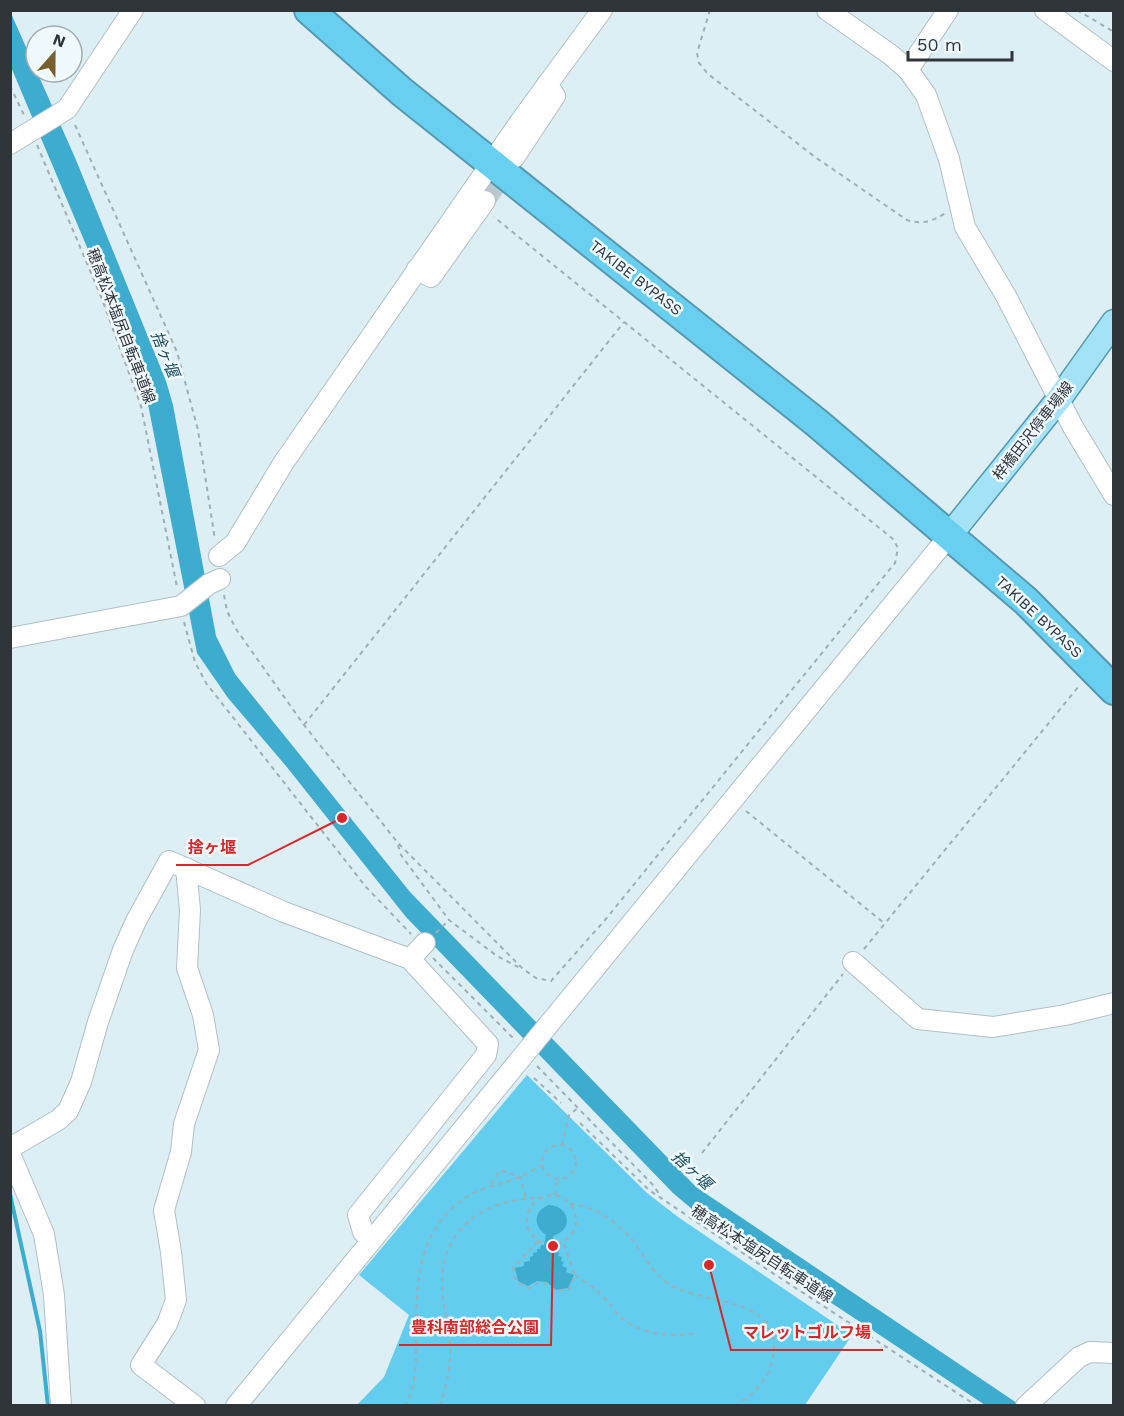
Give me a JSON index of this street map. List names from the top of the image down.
{
  "streets": {
    "highway": ["TAKIBE BYPASS"],
    "main road": ["梓橋田沢停車場線"],
    "path": ["穂高松本塩尻自転車道線"]
  },
  "crossings": [
    ["TAKIBE BYPASS", "梓橋田沢停車場線"]
  ],
  "water": ["捨ヶ堰"],
  "places": ["捨ヶ堰", "豊科南部総合公園", "マレットゴルフ場"],
  "scale_bar": "50 m",
  "north": "top"
}
